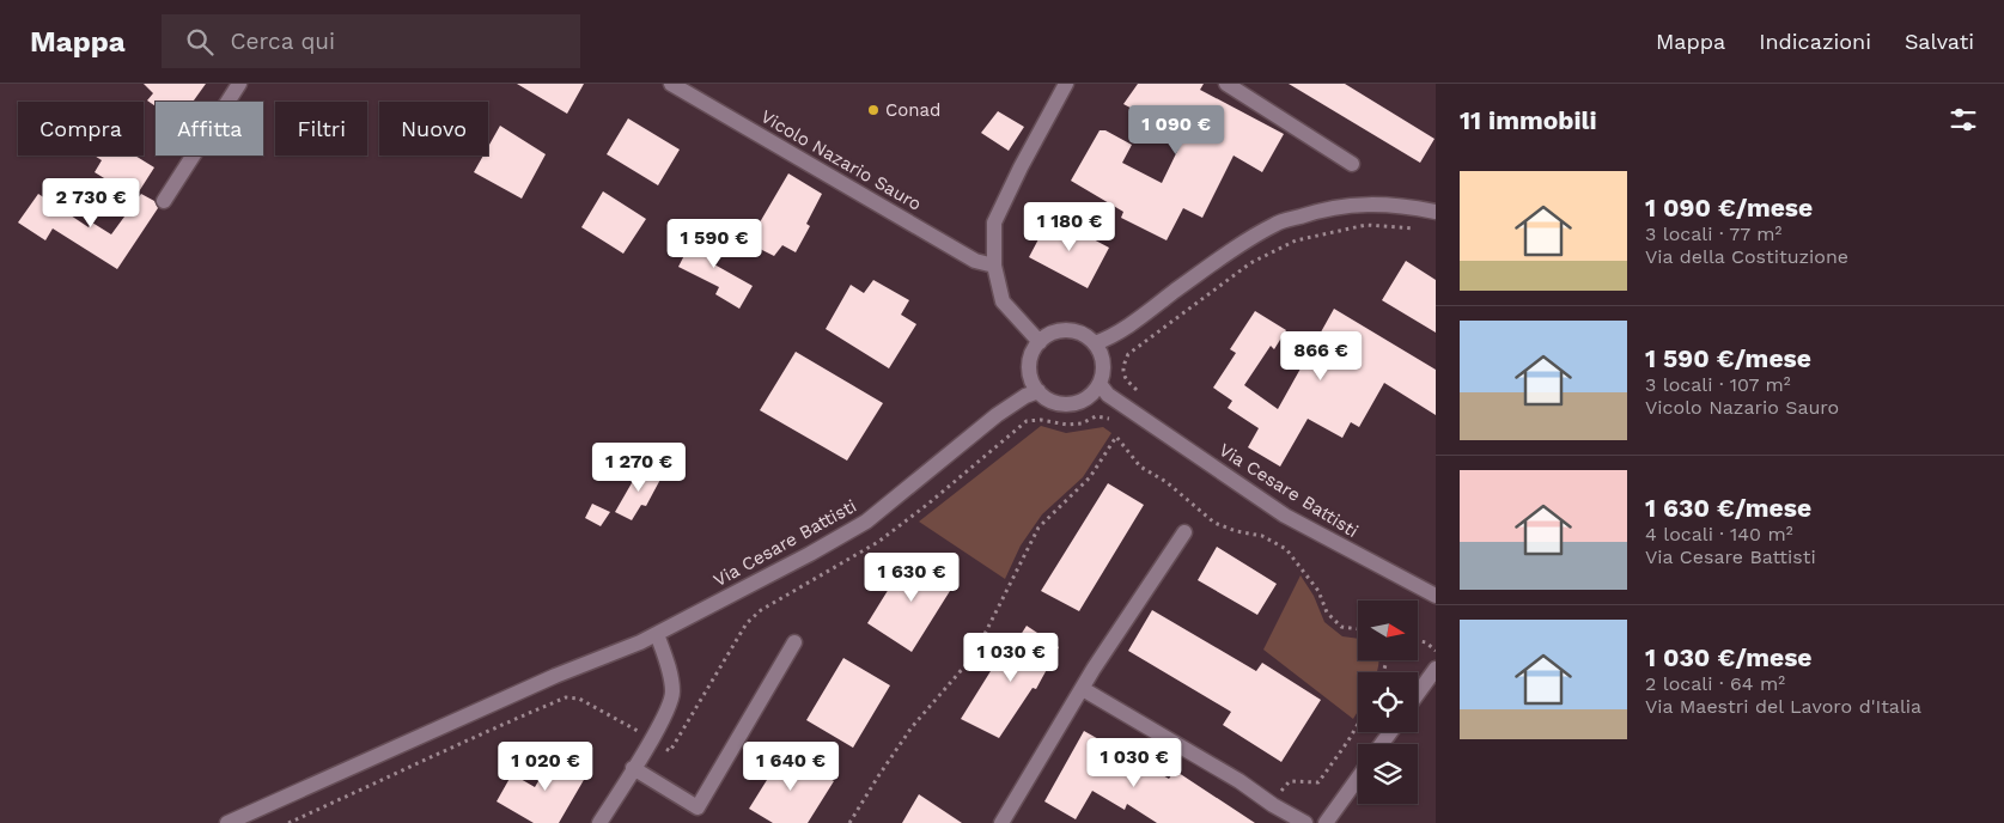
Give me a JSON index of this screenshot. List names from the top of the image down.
{
  "streets": {
    "street": ["Vicolo Nazario Sauro", "Via Cesare Battisti"]
  },
  "places": ["Conad"],
  "north": "right",
  "page": {
    "header": "Mappa",
    "search": "Cerca qui",
    "nav": ["Mappa", "Indicazioni", "Salvati"],
    "heading": "11 immobili",
    "chip": [
      "Compra",
      "Affitta",
      "Filtri",
      "Nuovo"
    ],
    "price": [
      "1 090 €",
      "2 730 €",
      "1 180 €",
      "1 590 €",
      "866 €",
      "1 270 €",
      "1 630 €",
      "1 030 €",
      "1 030 €",
      "1 020 €",
      "1 640 €"
    ],
    "list": [
      {
        "name": "1 090 €/mese",
        "note": "3 locali · 77 m² · Via della Costituzione"
      },
      {
        "name": "1 590 €/mese",
        "note": "3 locali · 107 m² · Vicolo Nazario Sauro"
      },
      {
        "name": "1 630 €/mese",
        "note": "4 locali · 140 m² · Via Cesare Battisti"
      },
      {
        "name": "1 030 €/mese",
        "note": "2 locali · 64 m² · Via Maestri del Lavoro d'Italia"
      }
    ]
  }
}
